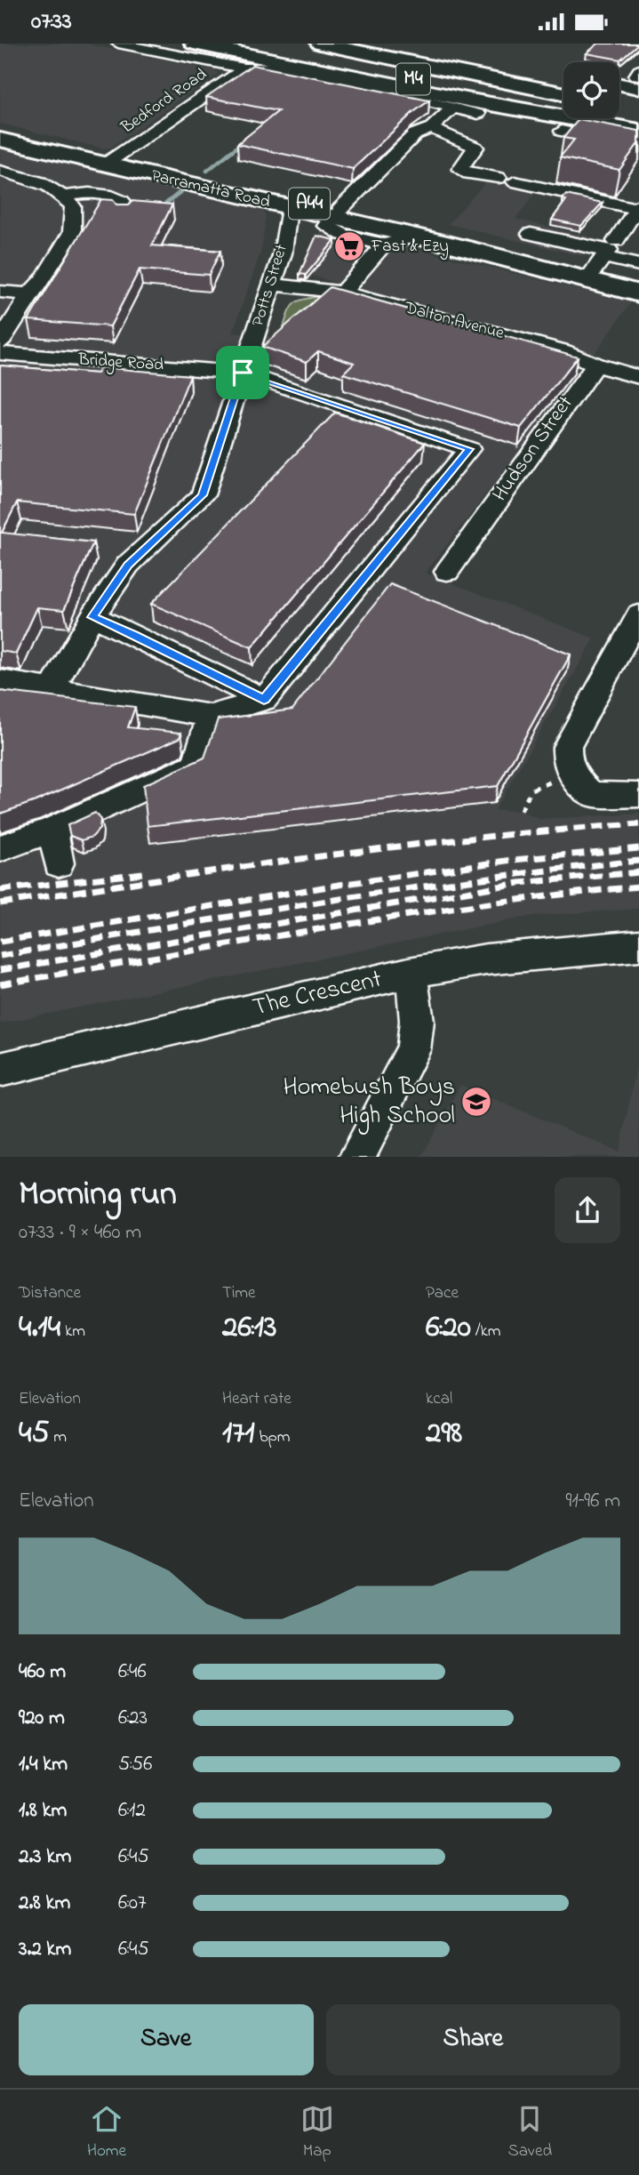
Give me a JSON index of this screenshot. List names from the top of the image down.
{
  "streets": {
    "highway": ["M4", "Parramatta Road", "A44"],
    "street": [
      "Bedford Road",
      "Potts Street",
      "Dalton Avenue",
      "Bridge Road",
      "Hudson Street",
      "The Crescent"
    ]
  },
  "crossings": [
    ["Bedford Road", "Parramatta Road"],
    ["Parramatta Road", "Potts Street"],
    ["Potts Street", "Dalton Avenue"],
    ["Potts Street", "Bridge Road"],
    ["Dalton Avenue", "Hudson Street"]
  ],
  "places": {
    "supermarket": ["Fast & Ezy"],
    "school or university": ["Homebush Boys High School"]
  },
  "page": {
    "status": "07:33",
    "heading": ["Morning run", "07:33 · 9 × 460 m"],
    "stats": [
      ["Distance", "4.14 km"],
      ["Time", "26:13"],
      ["Pace", "6:20 /km"],
      ["Elevation", "45 m"],
      ["Heart rate", "171 bpm"],
      ["kcal", "298"]
    ],
    "chart": ["Elevation", "91–96 m"],
    "list": [
      {
        "name": "460 m",
        "note": "6:46"
      },
      {
        "name": "920 m",
        "note": "6:23"
      },
      {
        "name": "1.4 km",
        "note": "5:56"
      },
      {
        "name": "1.8 km",
        "note": "6:12"
      },
      {
        "name": "2.3 km",
        "note": "6:45"
      },
      {
        "name": "2.8 km",
        "note": "6:07"
      },
      {
        "name": "3.2 km",
        "note": "6:45"
      }
    ],
    "buttons": ["Save", "Share"],
    "tabs": ["Home", "Map", "Saved"]
  }
}
